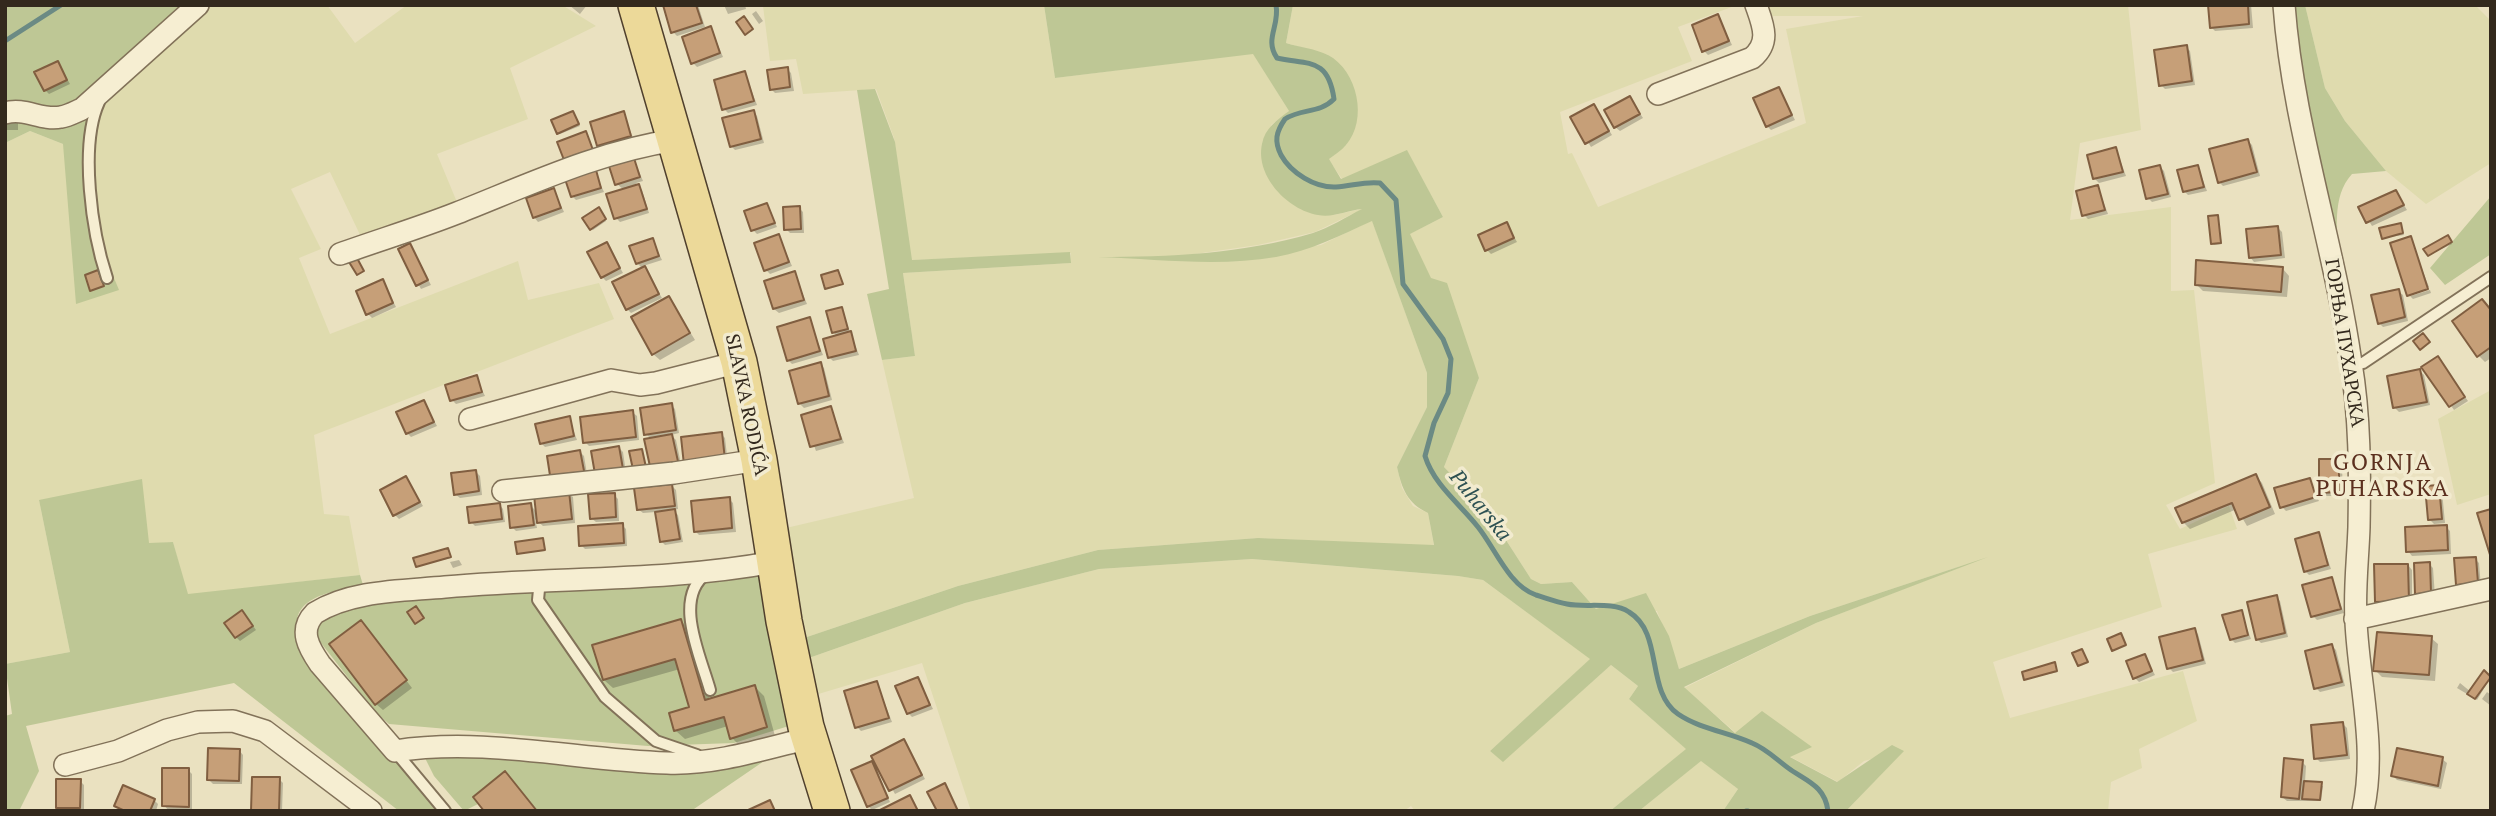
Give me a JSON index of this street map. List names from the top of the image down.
{
  "streets": {
    "main road": ["SLAVKA RODIĆA"],
    "street": ["ГОРЊА ПУХАРСКА"]
  },
  "districts": ["GORNJA PUHARSKA"],
  "water": ["Puharska"]
}
